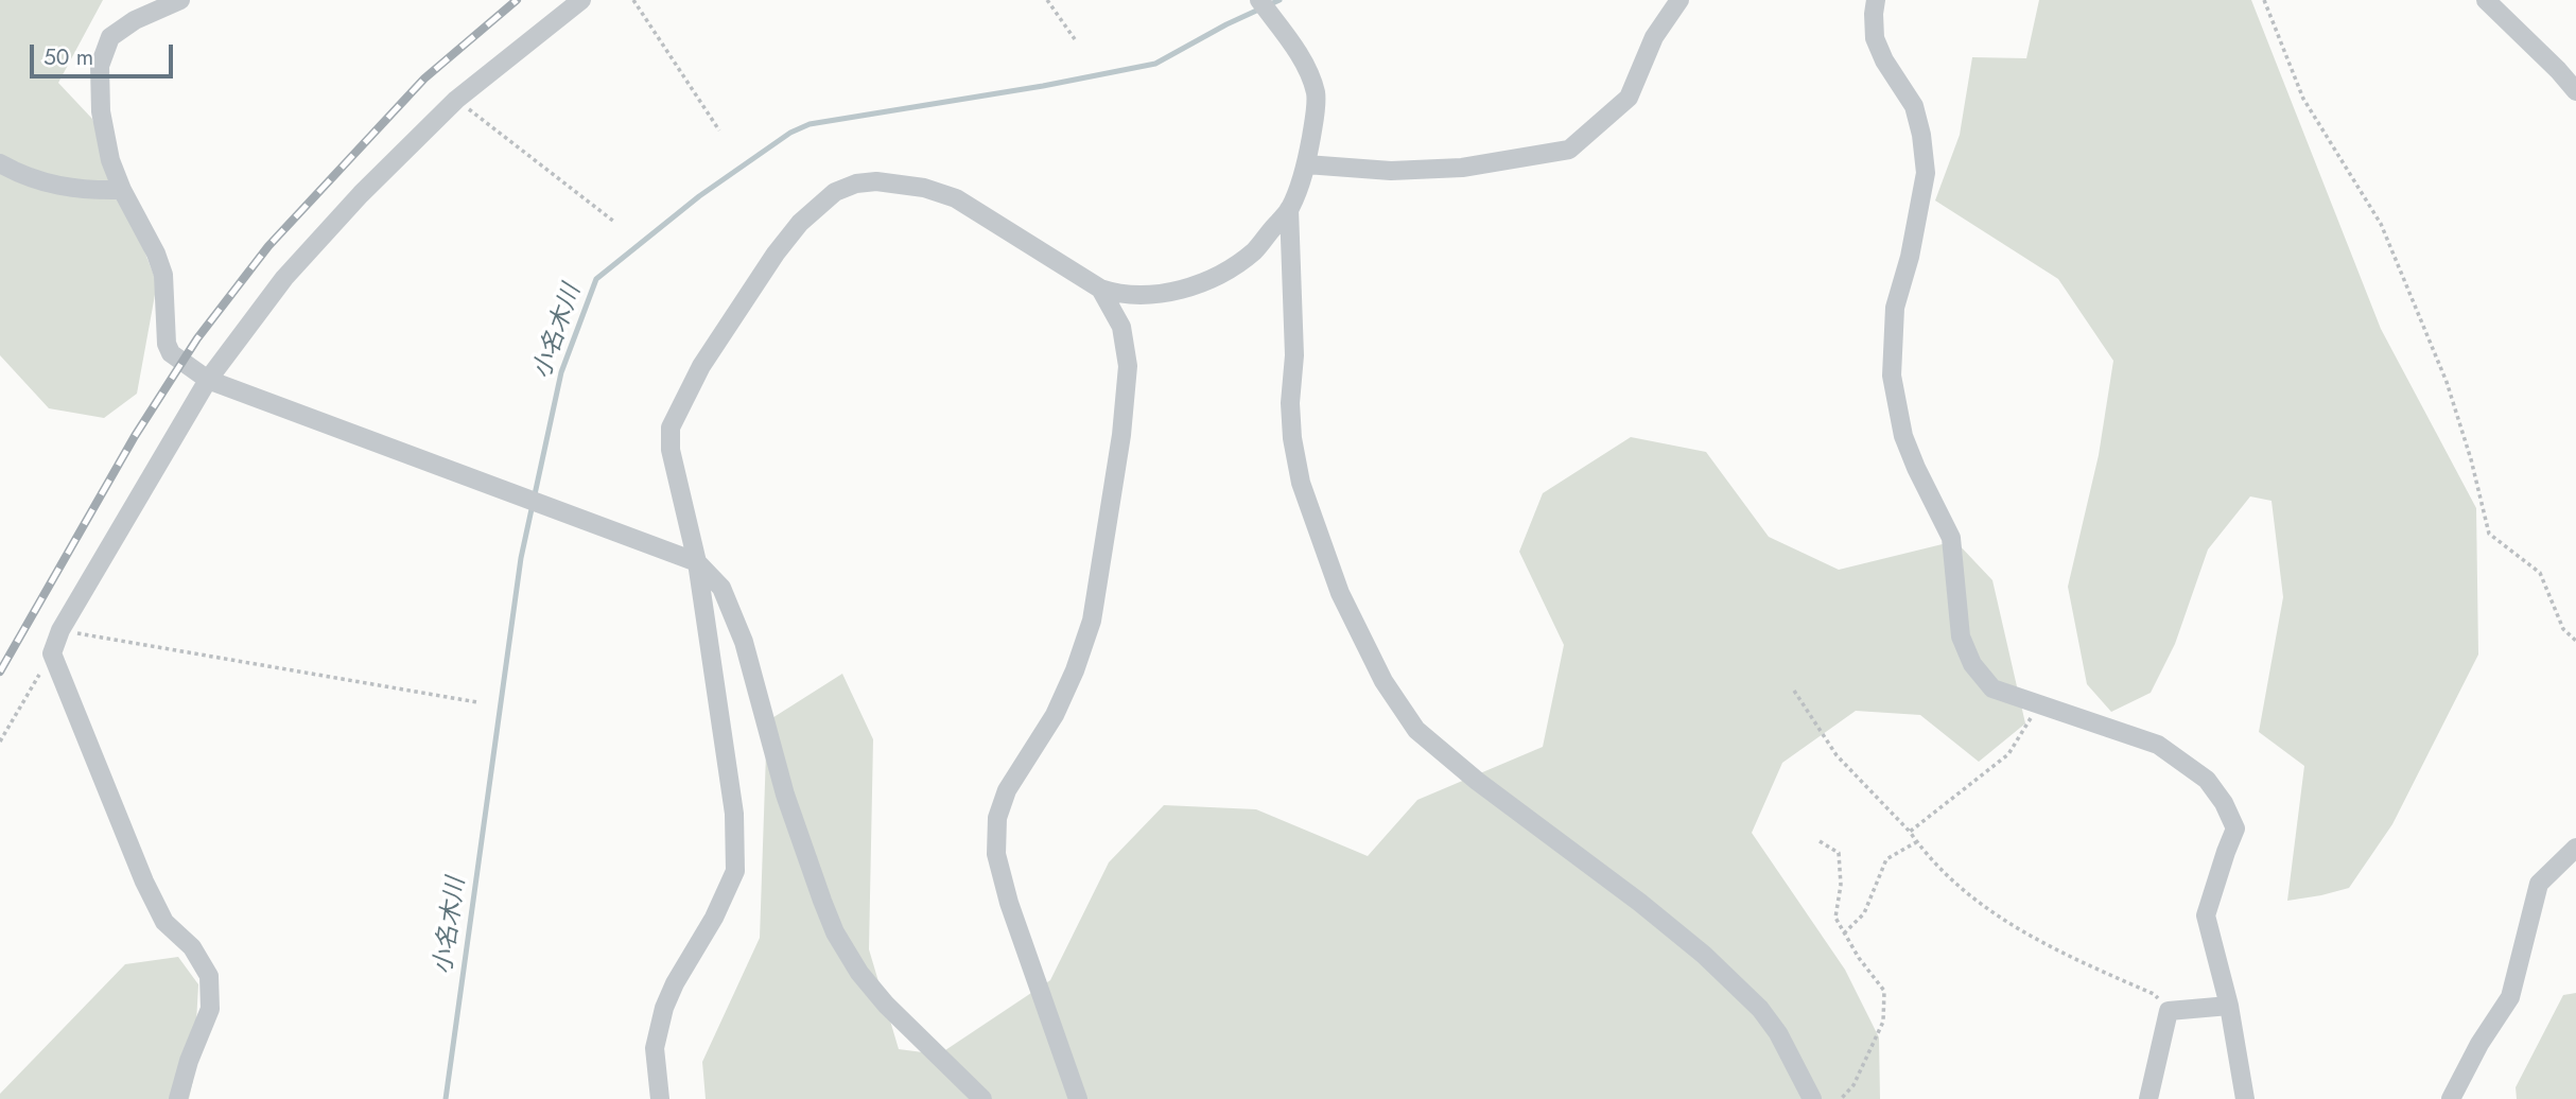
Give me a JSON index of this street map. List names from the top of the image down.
{
  "water": ["小名木川"],
  "scale_bar": "50 m"
}
